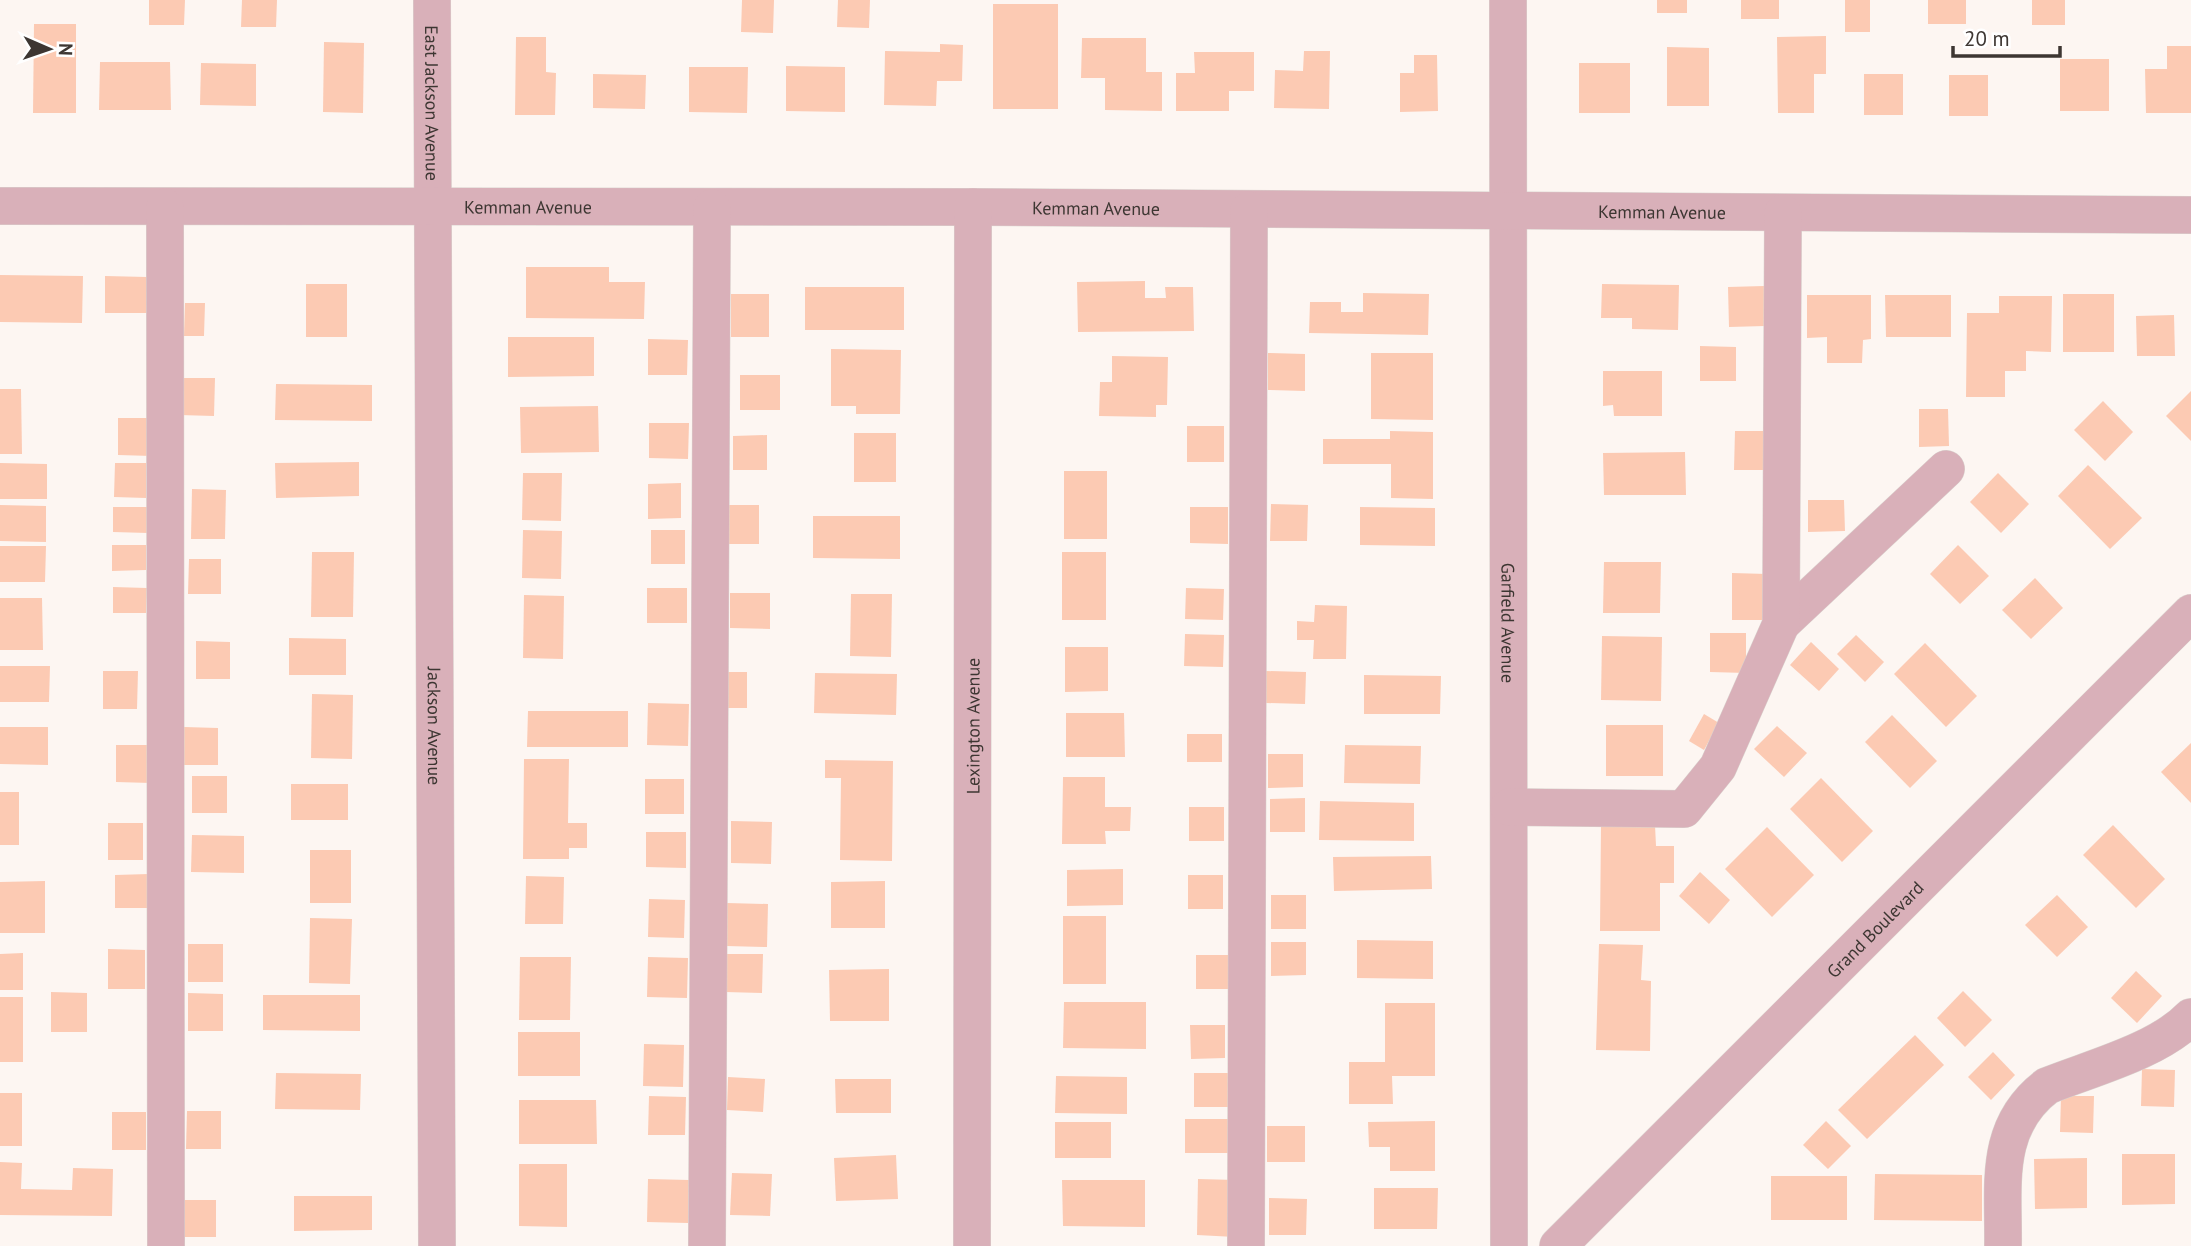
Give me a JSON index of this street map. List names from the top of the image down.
{
  "streets": {
    "street": [
      "East Jackson Avenue",
      "Kemman Avenue",
      "Garfield Avenue",
      "Jackson Avenue",
      "Lexington Avenue",
      "Grand Boulevard"
    ]
  },
  "crossings": [
    ["East Jackson Avenue", "Kemman Avenue"],
    ["East Jackson Avenue", "Jackson Avenue"],
    ["Kemman Avenue", "Garfield Avenue"],
    ["Kemman Avenue", "Jackson Avenue"],
    ["Kemman Avenue", "Lexington Avenue"]
  ],
  "scale_bar": "20 m",
  "north": "right"
}
